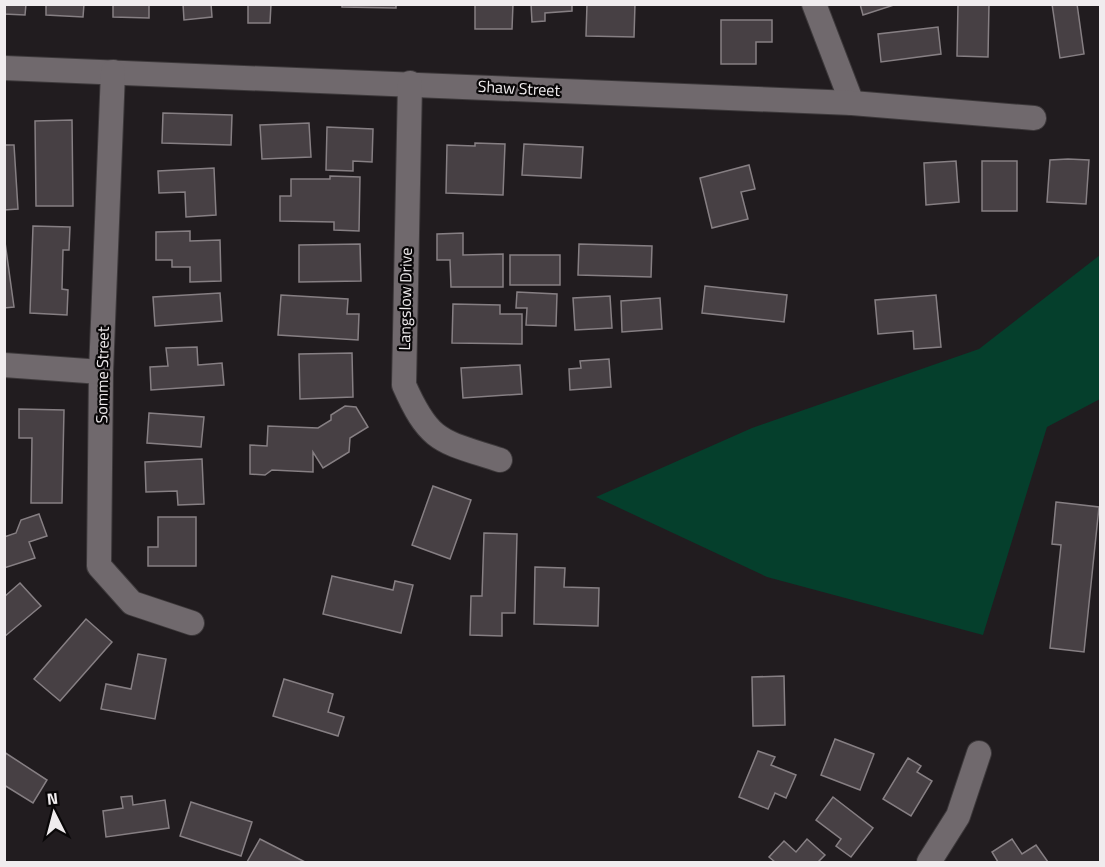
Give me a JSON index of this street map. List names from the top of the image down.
{
  "streets": {
    "street": ["Shaw Street", "Langslow Drive", "Somme Street"]
  },
  "crossings": [
    ["Shaw Street", "Langslow Drive"],
    ["Shaw Street", "Somme Street"]
  ],
  "north": "top"
}
